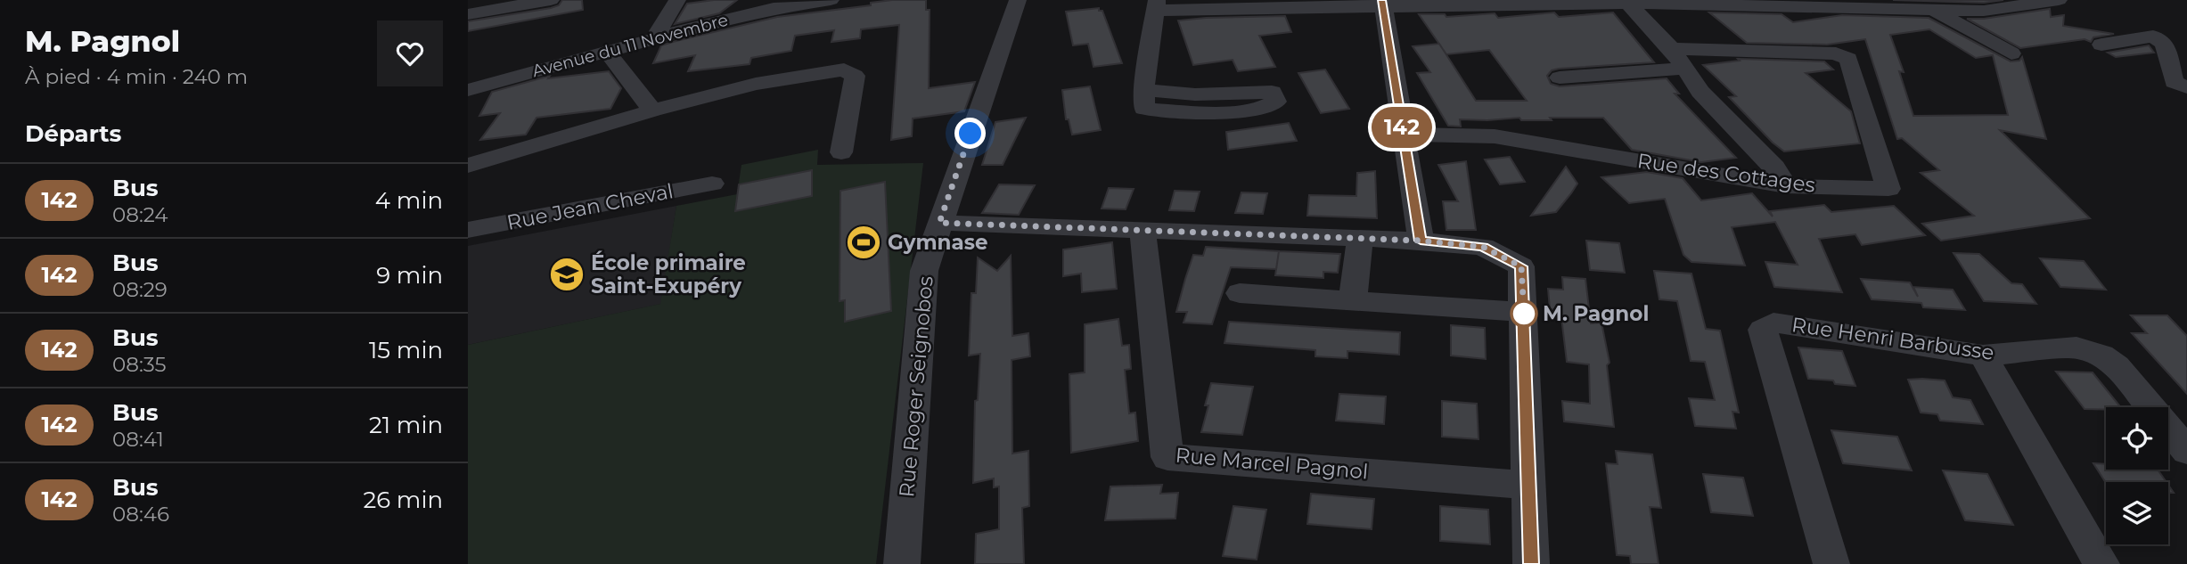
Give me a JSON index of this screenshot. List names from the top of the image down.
{
  "streets": {
    "street": [
      "Avenue du 11 Novembre",
      "Rue des Cottages",
      "Rue Jean Cheval",
      "Rue Henri Barbusse",
      "Rue Roger Seignobos",
      "Rue Marcel Pagnol"
    ]
  },
  "places": {
    "sports": ["Gymnase"],
    "school or university": ["École primaire Saint-Exupéry"],
    "other": ["M. Pagnol"]
  },
  "lines": ["bus line 142"],
  "page": {
    "heading": [
      ["M. Pagnol", "À pied · 4 min · 240 m"],
      "Départs"
    ],
    "on_map": "142",
    "list": [
      {
        "mark": "142",
        "name": "Bus",
        "note": "08:24",
        "value": "4 min"
      },
      {
        "mark": "142",
        "name": "Bus",
        "note": "08:29",
        "value": "9 min"
      },
      {
        "mark": "142",
        "name": "Bus",
        "note": "08:35",
        "value": "15 min"
      },
      {
        "mark": "142",
        "name": "Bus",
        "note": "08:41",
        "value": "21 min"
      },
      {
        "mark": "142",
        "name": "Bus",
        "note": "08:46",
        "value": "26 min"
      }
    ]
  }
}
